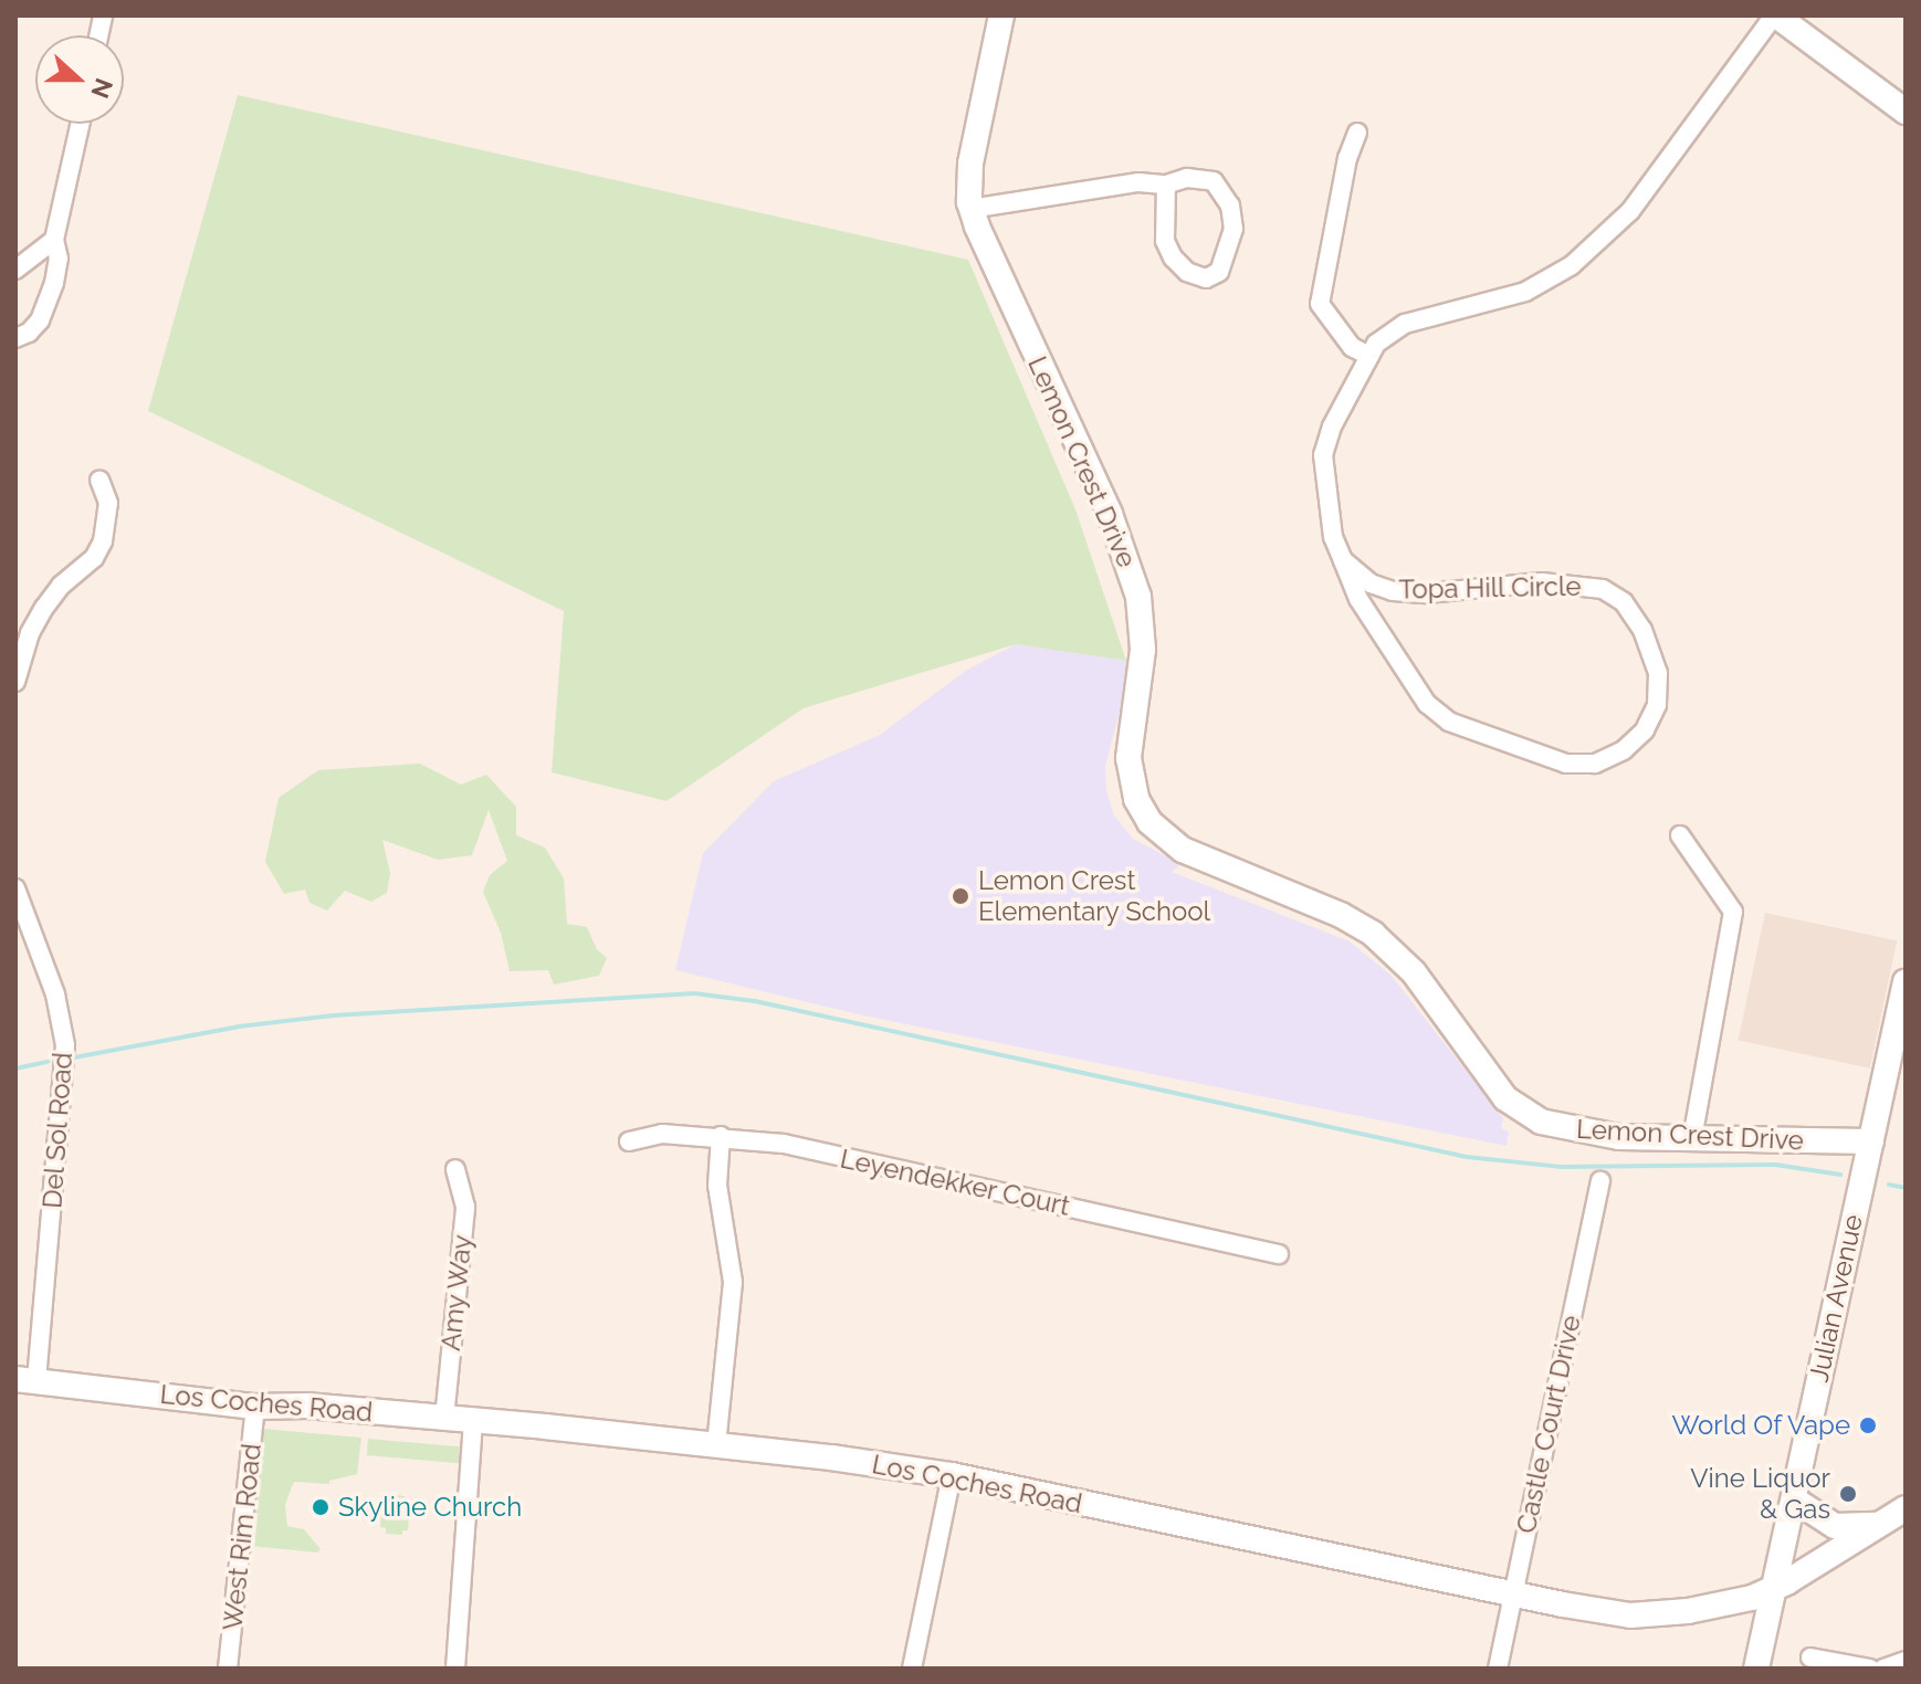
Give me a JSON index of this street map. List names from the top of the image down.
{
  "streets": {
    "street": [
      "Lemon Crest Drive",
      "Topa Hill Circle",
      "Del Sol Road",
      "Leyendekker Court",
      "Amy Way",
      "Julian Avenue",
      "Los Coches Road",
      "Castle Court Drive",
      "West Rim Road"
    ]
  },
  "crossings": [
    ["Lemon Crest Drive", "Julian Avenue"],
    ["Del Sol Road", "Los Coches Road"],
    ["Amy Way", "Los Coches Road"],
    ["Julian Avenue", "Los Coches Road"],
    ["Los Coches Road", "Castle Court Drive"],
    ["Los Coches Road", "West Rim Road"]
  ],
  "places": [
    "Lemon Crest Elementary School",
    "World Of Vape",
    "Vine Liquor & Gas",
    "Skyline Church"
  ],
  "north": "right"
}
